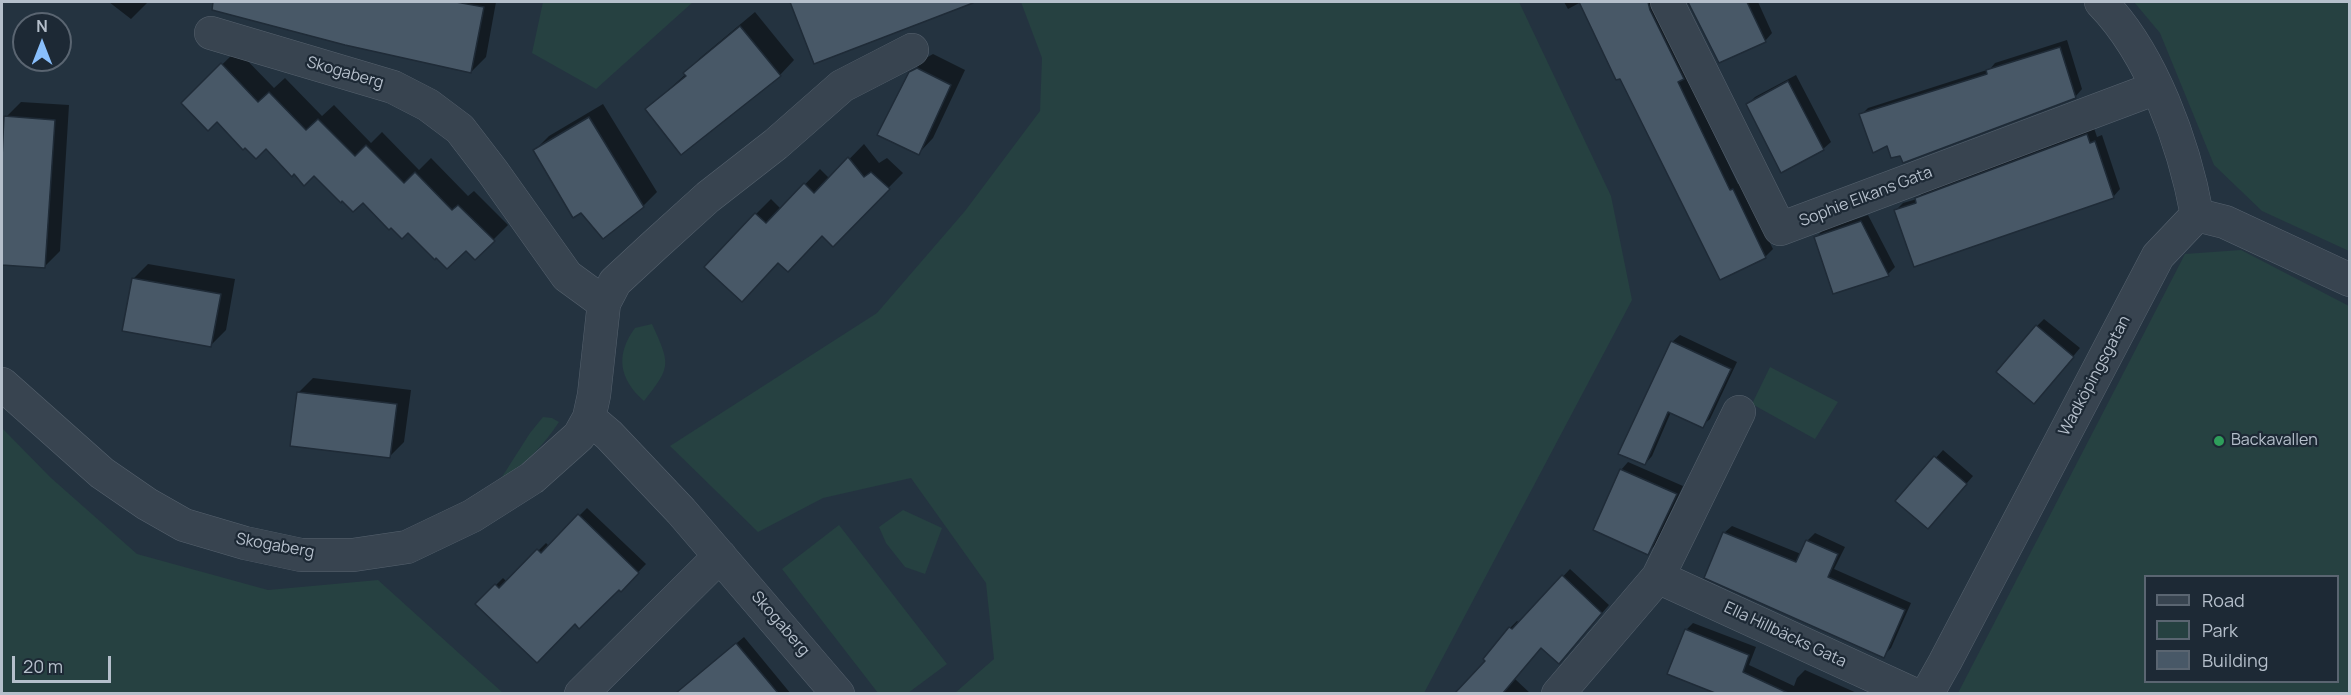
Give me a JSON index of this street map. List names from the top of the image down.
{
  "streets": {
    "street": [
      "Skogaberg",
      "Sophie Elkans Gata",
      "Wadköpingsgatan",
      "Ella Hillbäcks Gata"
    ]
  },
  "places": ["Backavallen"],
  "legend": ["Road", "Park", "Building"],
  "scale_bar": "20 m",
  "north": "top"
}
